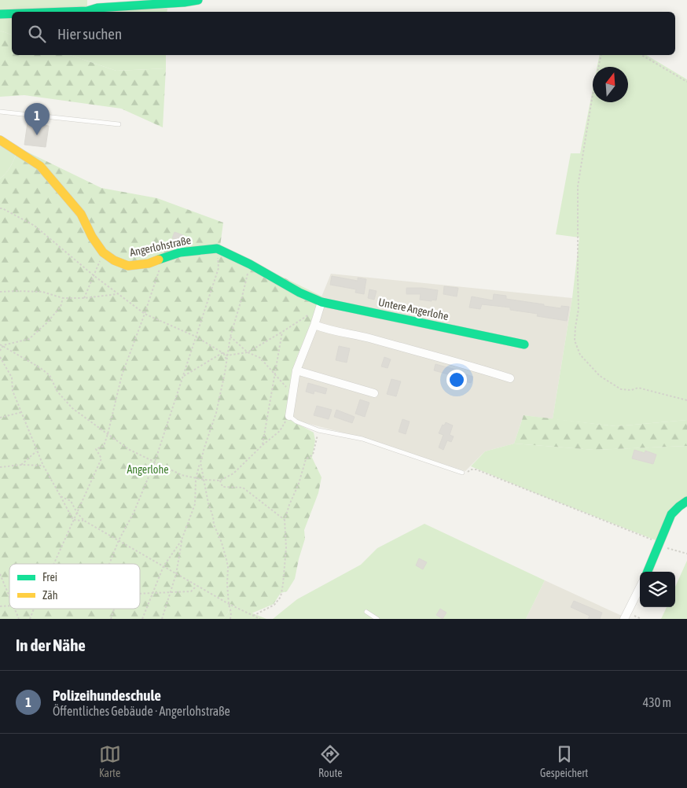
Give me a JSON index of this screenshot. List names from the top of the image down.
{
  "streets": {
    "street": ["Angerlohstraße", "Untere Angerlohe"]
  },
  "parks": ["Angerlohe"],
  "legend": ["Frei", "Zäh"],
  "north": "top",
  "page": {
    "search": "Hier suchen",
    "pins": "1",
    "heading": "In der Nähe",
    "list": [
      {
        "mark": "1",
        "name": "Polizeihundeschule",
        "note": "Öffentliches Gebäude · Angerlohstraße",
        "value": "430 m"
      }
    ],
    "nav": ["Karte", "Route", "Gespeichert"]
  }
}
